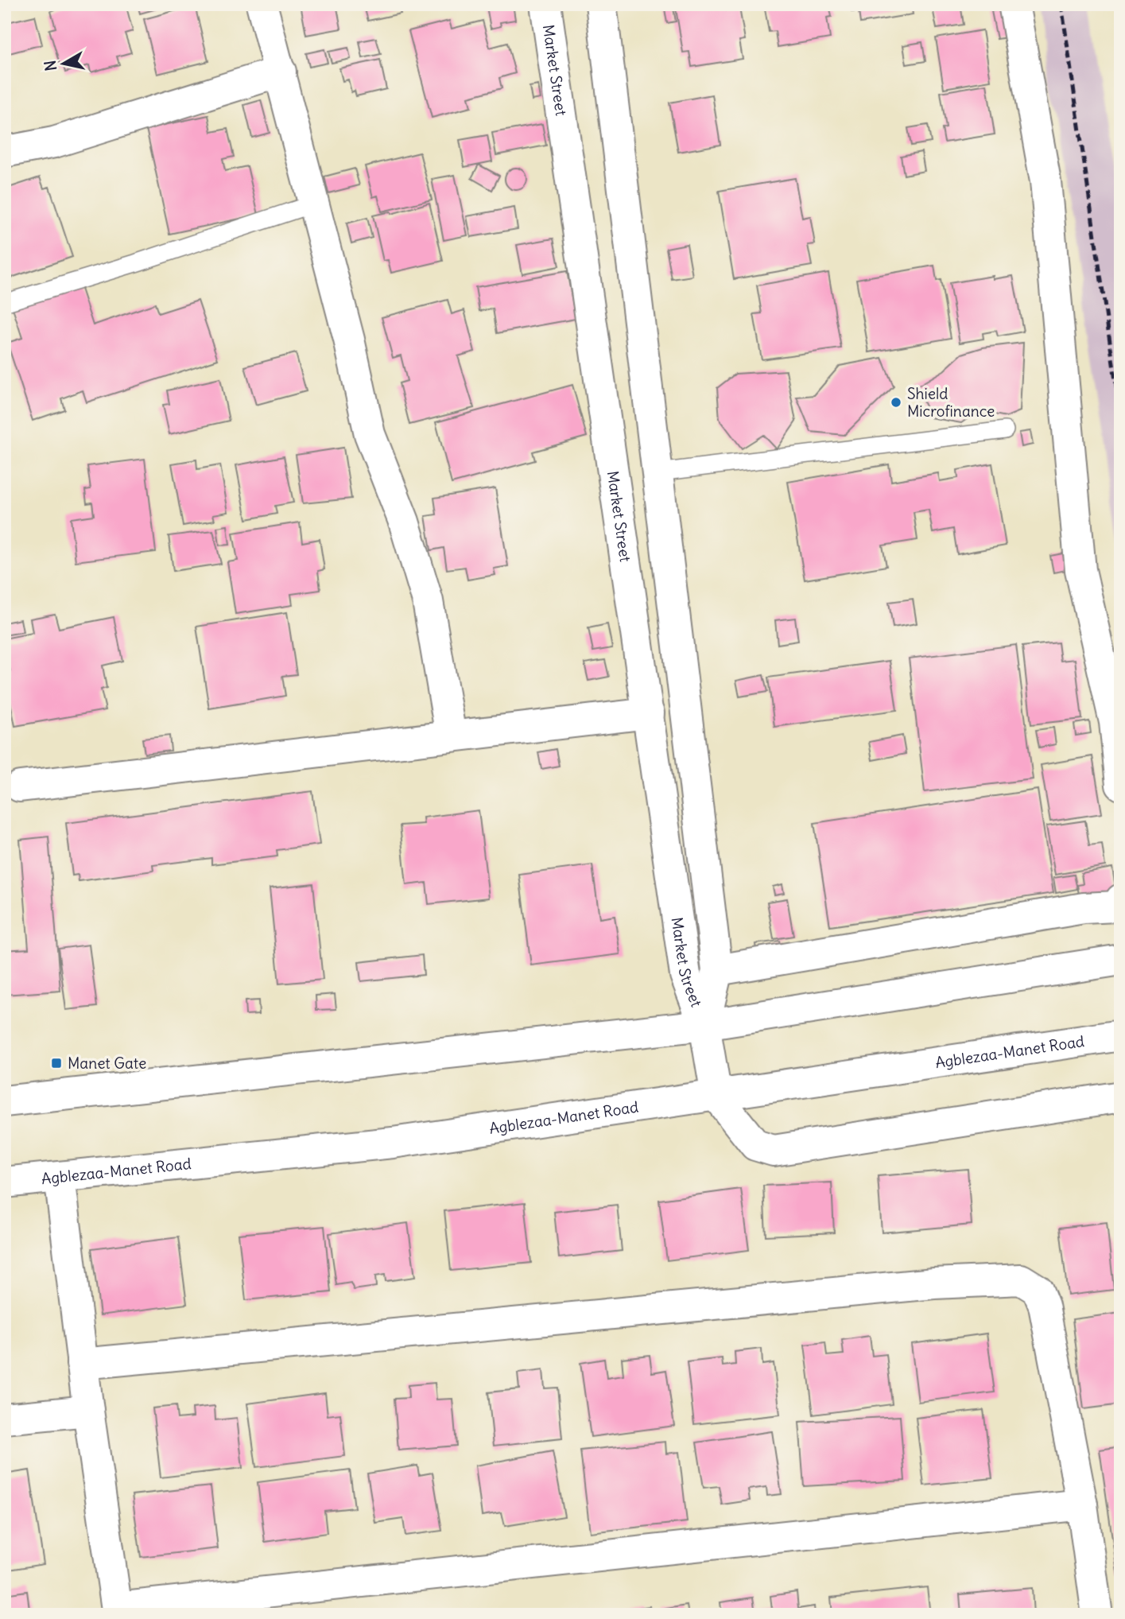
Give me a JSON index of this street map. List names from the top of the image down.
{
  "streets": {
    "street": ["Market Street", "Agblezaa-Manet Road"]
  },
  "crossings": [
    ["Market Street", "Agblezaa-Manet Road"]
  ],
  "places": {
    "other": ["Shield Microfinance"],
    "transit": ["Manet Gate"]
  },
  "north": "left"
}
